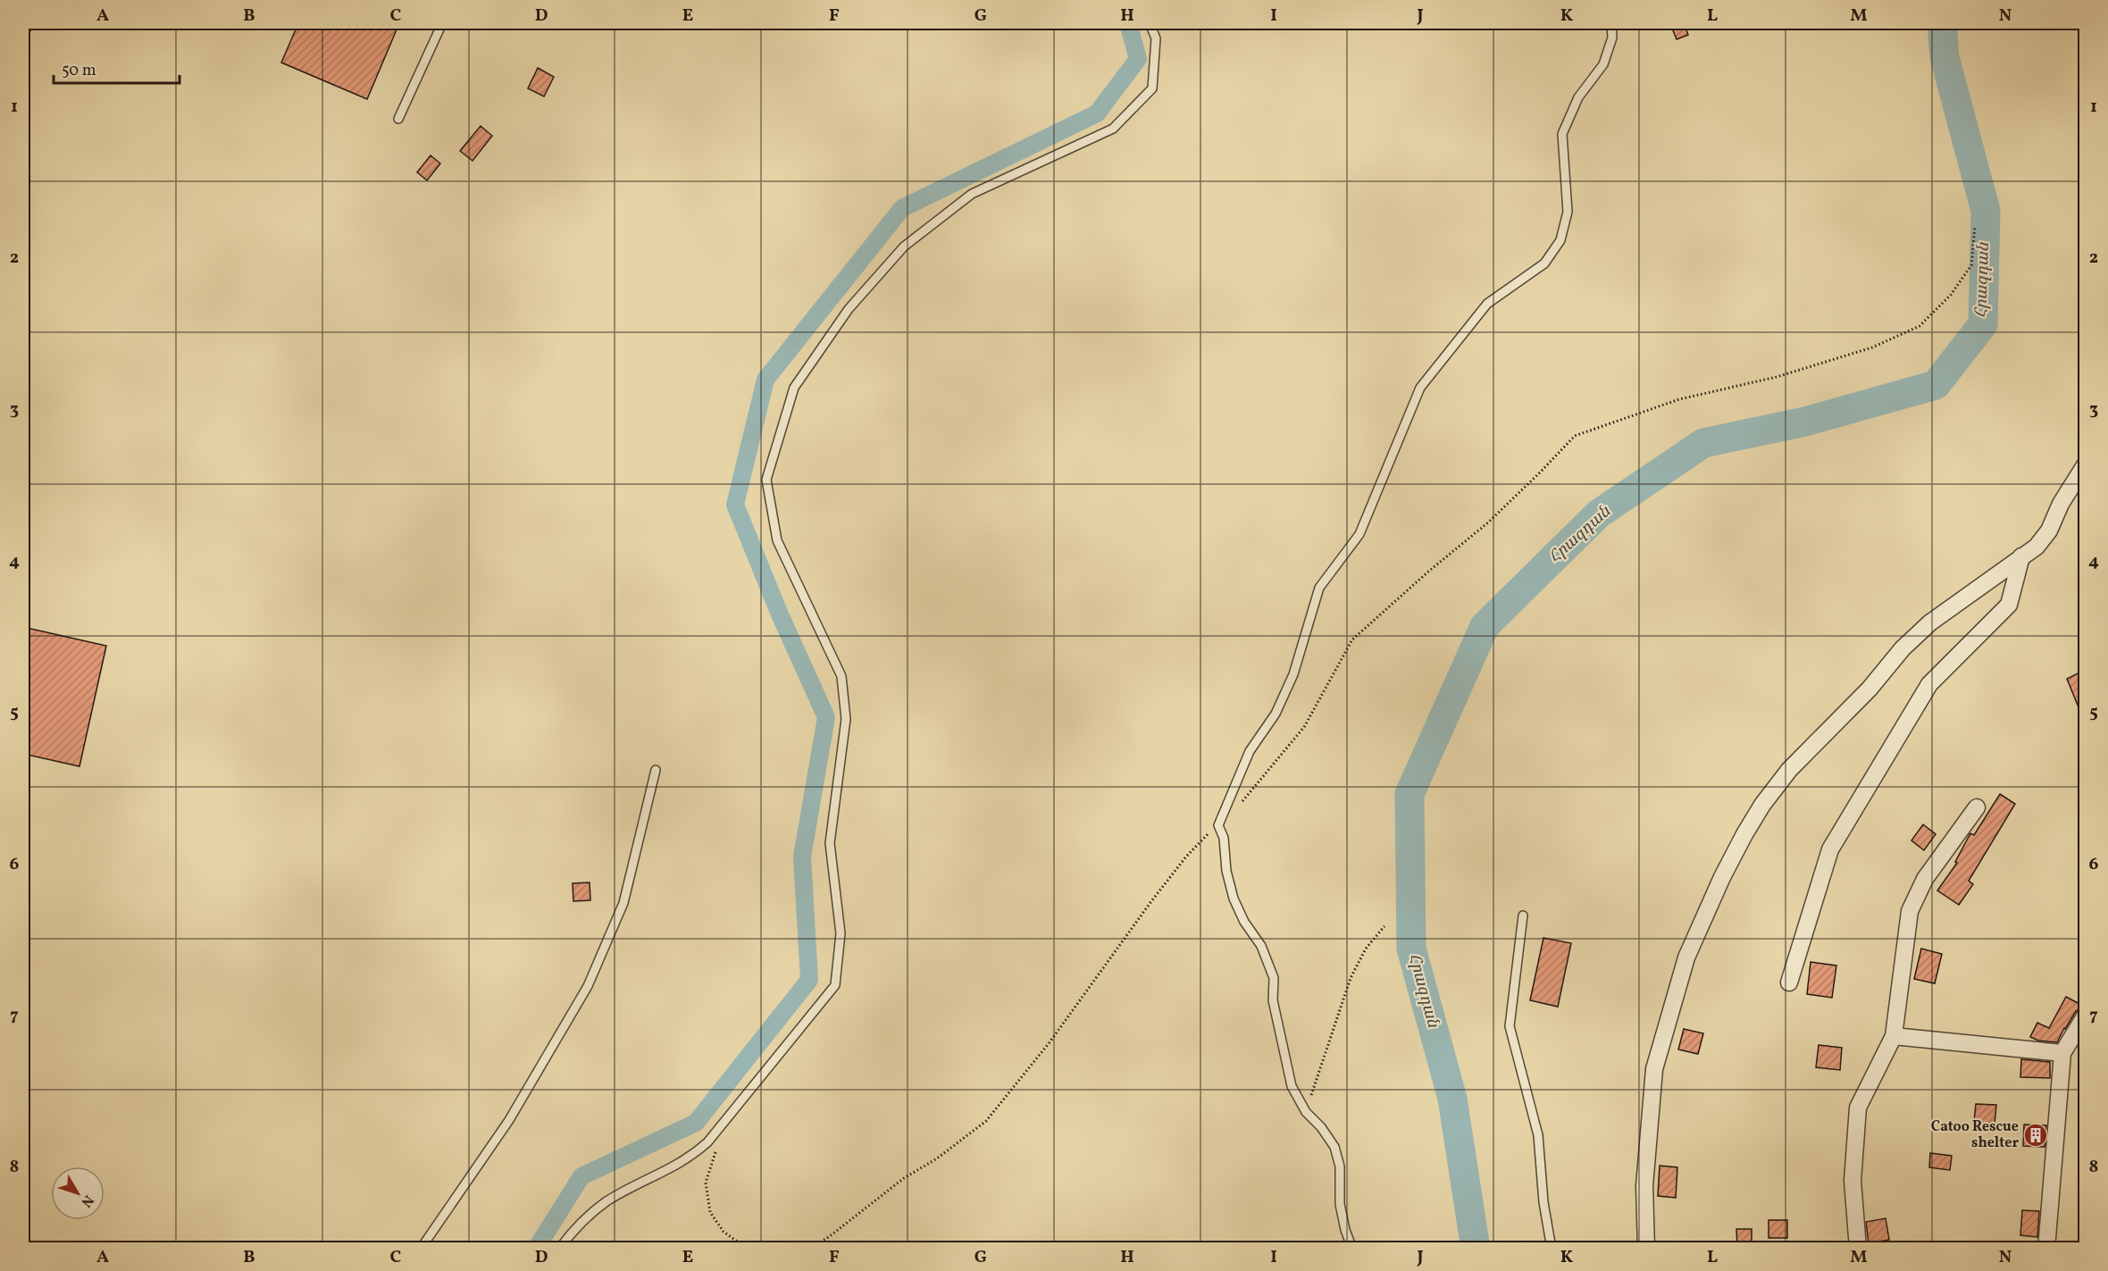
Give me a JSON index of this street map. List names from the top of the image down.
{
  "water": ["Հրազդան"],
  "places": {
    "building": ["Catoo Rescue shelter"]
  },
  "scale_bar": "50 m",
  "north": "bottom right",
  "grid": {
    "columns": [
      "A",
      "B",
      "C",
      "D",
      "E",
      "F",
      "G",
      "H",
      "I",
      "J",
      "K",
      "L",
      "M",
      "N"
    ],
    "rows": [
      "1",
      "2",
      "3",
      "4",
      "5",
      "6",
      "7",
      "8"
    ]
  }
}
